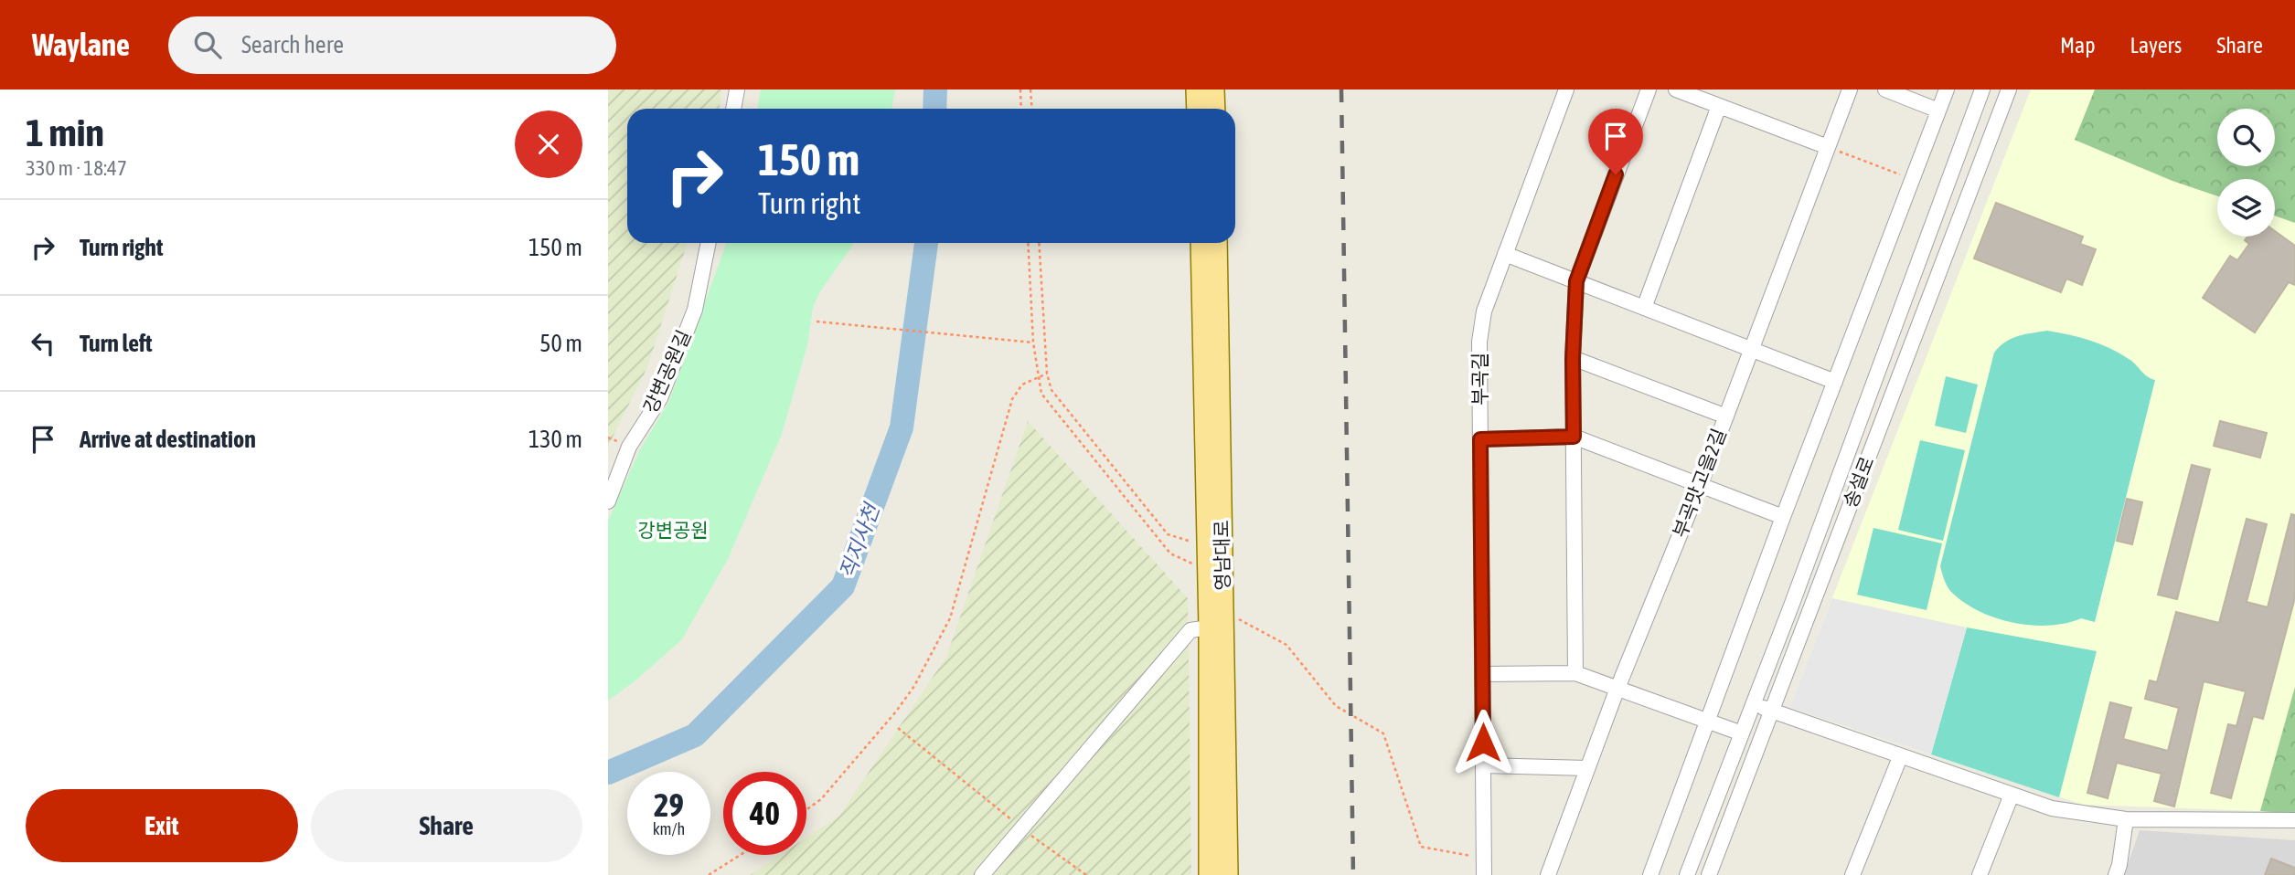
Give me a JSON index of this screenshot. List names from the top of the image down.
{
  "streets": {
    "main road": ["영남대로"],
    "street": [
      "강변공원길",
      "부곡길",
      "송설로",
      "부곡맛고을2길"
    ]
  },
  "water": ["직지사천"],
  "parks": ["강변공원"],
  "page": {
    "header": "Waylane",
    "search": "Search here",
    "nav": ["Map", "Layers", "Share"],
    "heading": ["1 min", "330 m · 18:47"],
    "turn": ["150 m", "Turn right"],
    "list": [
      {
        "name": "Turn right",
        "value": "150 m"
      },
      {
        "name": "Turn left",
        "value": "50 m"
      },
      {
        "name": "Arrive at destination",
        "value": "130 m"
      }
    ],
    "speed": "29 km/h",
    "limit": "40",
    "buttons": ["Exit", "Share"]
  }
}
